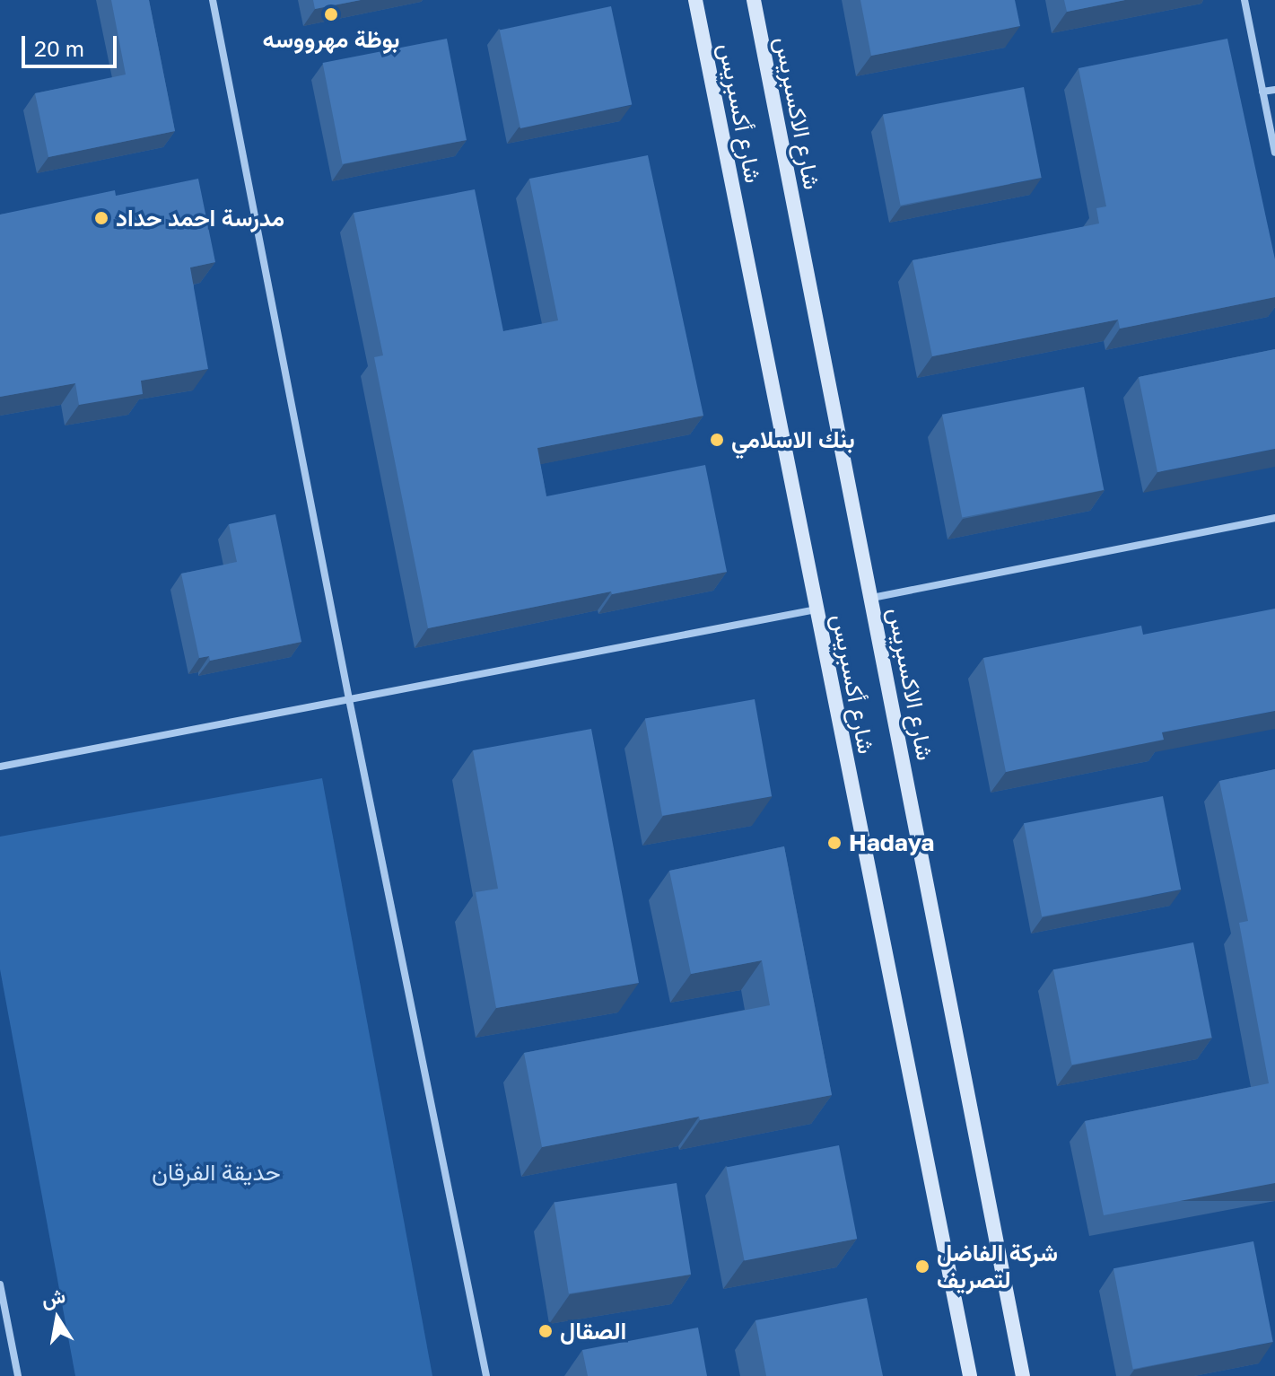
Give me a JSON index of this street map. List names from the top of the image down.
{
  "streets": {
    "street": ["شارع أكسبريس", "شارع الاكسبريس"]
  },
  "parks": ["حديقة الفرقان"],
  "places": [
    "بوظة مهرووسه",
    "مدرسة احمد حداد",
    "بنك الاسلامي",
    "Hadaya",
    "شركة الفاضل لتصريف",
    "الصقال"
  ],
  "scale_bar": "20 m",
  "north": "top"
}
